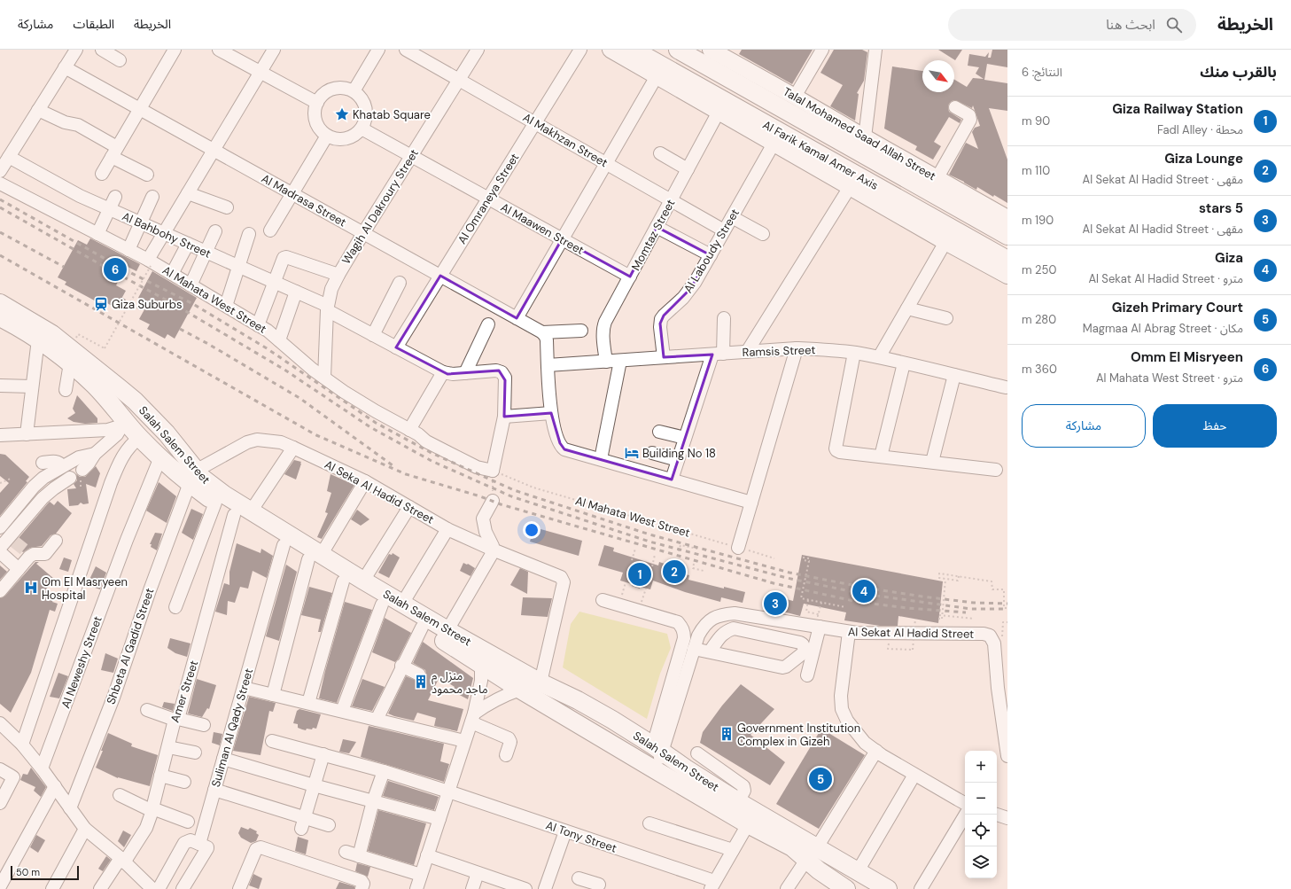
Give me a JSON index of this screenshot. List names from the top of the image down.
{
  "streets": {
    "highway": ["Al Farik Kamal Amer Axis", "Salah Salem Street"],
    "main road": ["Talal Mohamed Saad Allah Street"],
    "street": [
      "Al Makhzan Street",
      "Al Omraneya Street",
      "Al Madrasa Street",
      "Wagih Al Dakroury Street",
      "Al Maawen Street",
      "Al Bahbohy Street",
      "Momtaz Street",
      "Al Laboudy Street",
      "Al Mahata West Street",
      "Ramsis Street",
      "Al Seka Al Hadid Street",
      "Al Sekat Al Hadid Street",
      "Shbeta Al Gadid Street",
      "Al Neweshy Street",
      "Amer Street",
      "Suliman Al Qady Street",
      "Al Tony Street"
    ]
  },
  "crossings": [
    ["Al Makhzan Street", "Al Omraneya Street"],
    ["Al Makhzan Street", "Wagih Al Dakroury Street"],
    ["Al Makhzan Street", "Momtaz Street"],
    ["Al Makhzan Street", "Al Laboudy Street"],
    ["Al Omraneya Street", "Al Madrasa Street"],
    ["Al Omraneya Street", "Al Maawen Street"],
    ["Al Omraneya Street", "Al Bahbohy Street"],
    ["Al Madrasa Street", "Wagih Al Dakroury Street"],
    ["Wagih Al Dakroury Street", "Al Maawen Street"],
    ["Wagih Al Dakroury Street", "Al Bahbohy Street"],
    ["Wagih Al Dakroury Street", "Al Mahata West Street"],
    ["Al Maawen Street", "Momtaz Street"],
    ["Momtaz Street", "Ramsis Street"],
    ["Al Laboudy Street", "Ramsis Street"],
    ["Salah Salem Street", "Al Seka Al Hadid Street"],
    ["Salah Salem Street", "Al Sekat Al Hadid Street"],
    ["Salah Salem Street", "Shbeta Al Gadid Street"],
    ["Salah Salem Street", "Al Neweshy Street"],
    ["Salah Salem Street", "Amer Street"],
    ["Salah Salem Street", "Suliman Al Qady Street"],
    ["Al Seka Al Hadid Street", "Shbeta Al Gadid Street"],
    ["Al Seka Al Hadid Street", "Amer Street"]
  ],
  "places": {
    "place": ["Khatab Square"],
    "station": ["Giza Suburbs"],
    "hotel": ["Building No 18"],
    "hospital": ["Om El Masryeen Hospital"],
    "building": ["منزل م ماجد محمود", "Government Institution Complex in Gizeh"]
  },
  "scale_bar": "50 m",
  "north": "bottom right",
  "page": {
    "header": "الخريطة",
    "search": "ابحث هنا",
    "nav": ["الخريطة", "الطبقات", "مشاركة"],
    "heading": ["بالقرب منك", "النتائج: 6"],
    "list": [
      {
        "mark": "1",
        "name": "Giza Railway Station",
        "note": "محطة · Fadl Alley",
        "value": "90 m"
      },
      {
        "mark": "2",
        "name": "Giza Lounge",
        "note": "مقهى · Al Sekat Al Hadid Street",
        "value": "110 m"
      },
      {
        "mark": "3",
        "name": "5 stars",
        "note": "مقهى · Al Sekat Al Hadid Street",
        "value": "190 m"
      },
      {
        "mark": "4",
        "name": "Giza",
        "note": "مترو · Al Sekat Al Hadid Street",
        "value": "250 m"
      },
      {
        "mark": "5",
        "name": "Gizeh Primary Court",
        "note": "مكان · Magmaa Al Abrag Street",
        "value": "280 m"
      },
      {
        "mark": "6",
        "name": "Omm El Misryeen",
        "note": "مترو · Al Mahata West Street",
        "value": "360 m"
      }
    ],
    "pins": [
      "6",
      "2",
      "1",
      "4",
      "3",
      "5"
    ],
    "buttons": ["حفظ", "مشاركة"],
    "map_buttons": ["+", "−"],
    "scale": "50 m"
  }
}
